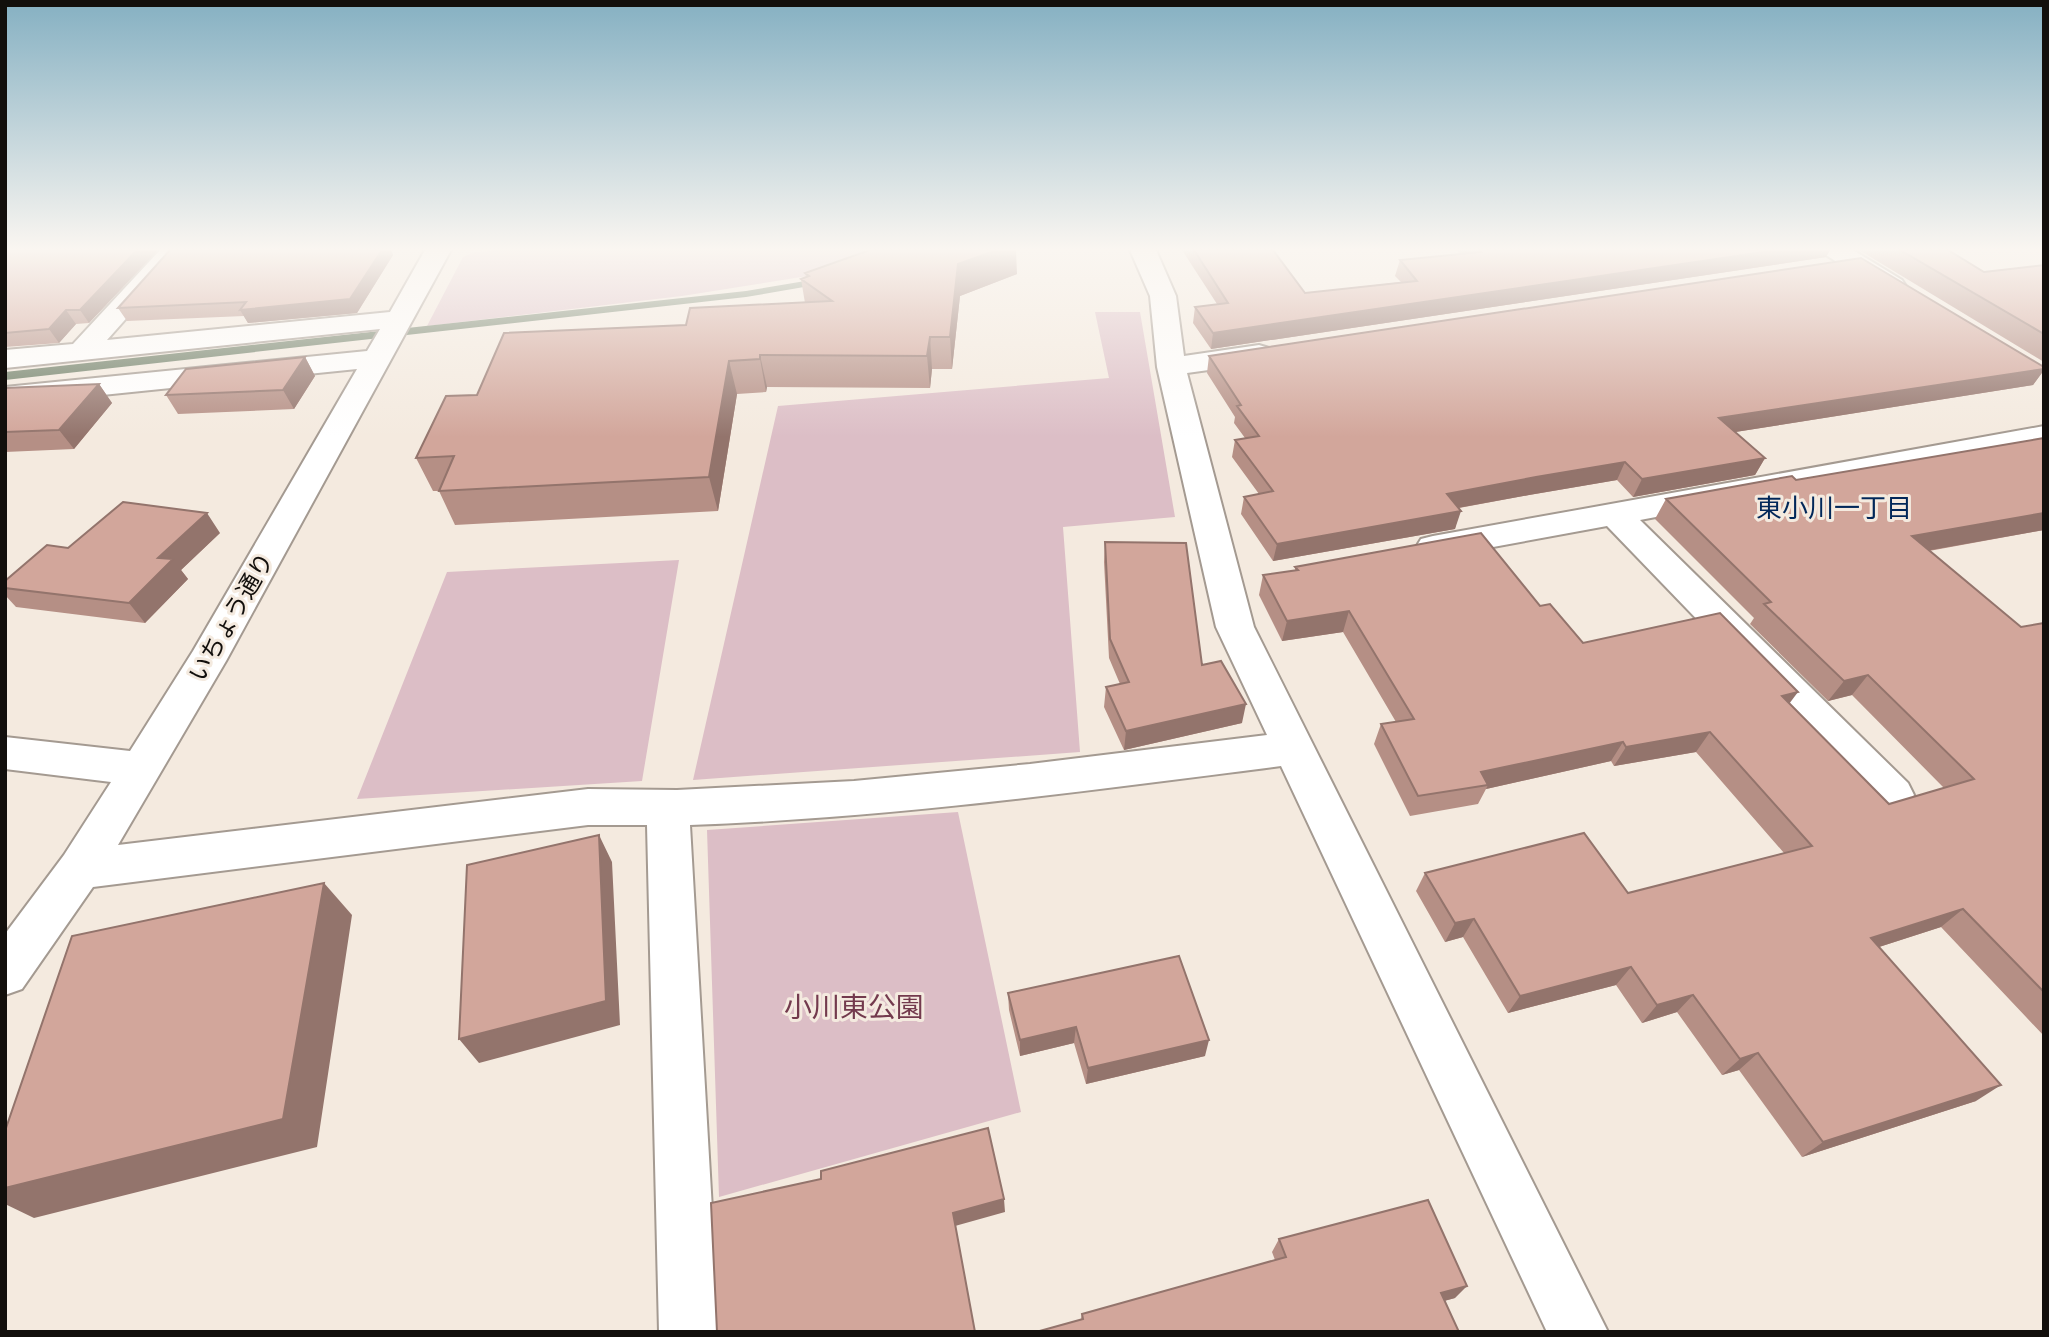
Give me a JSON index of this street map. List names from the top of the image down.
{
  "streets": {
    "street": ["いちょう通り"]
  },
  "districts": ["東小川一丁目"],
  "parks": ["小川東公園"]
}
